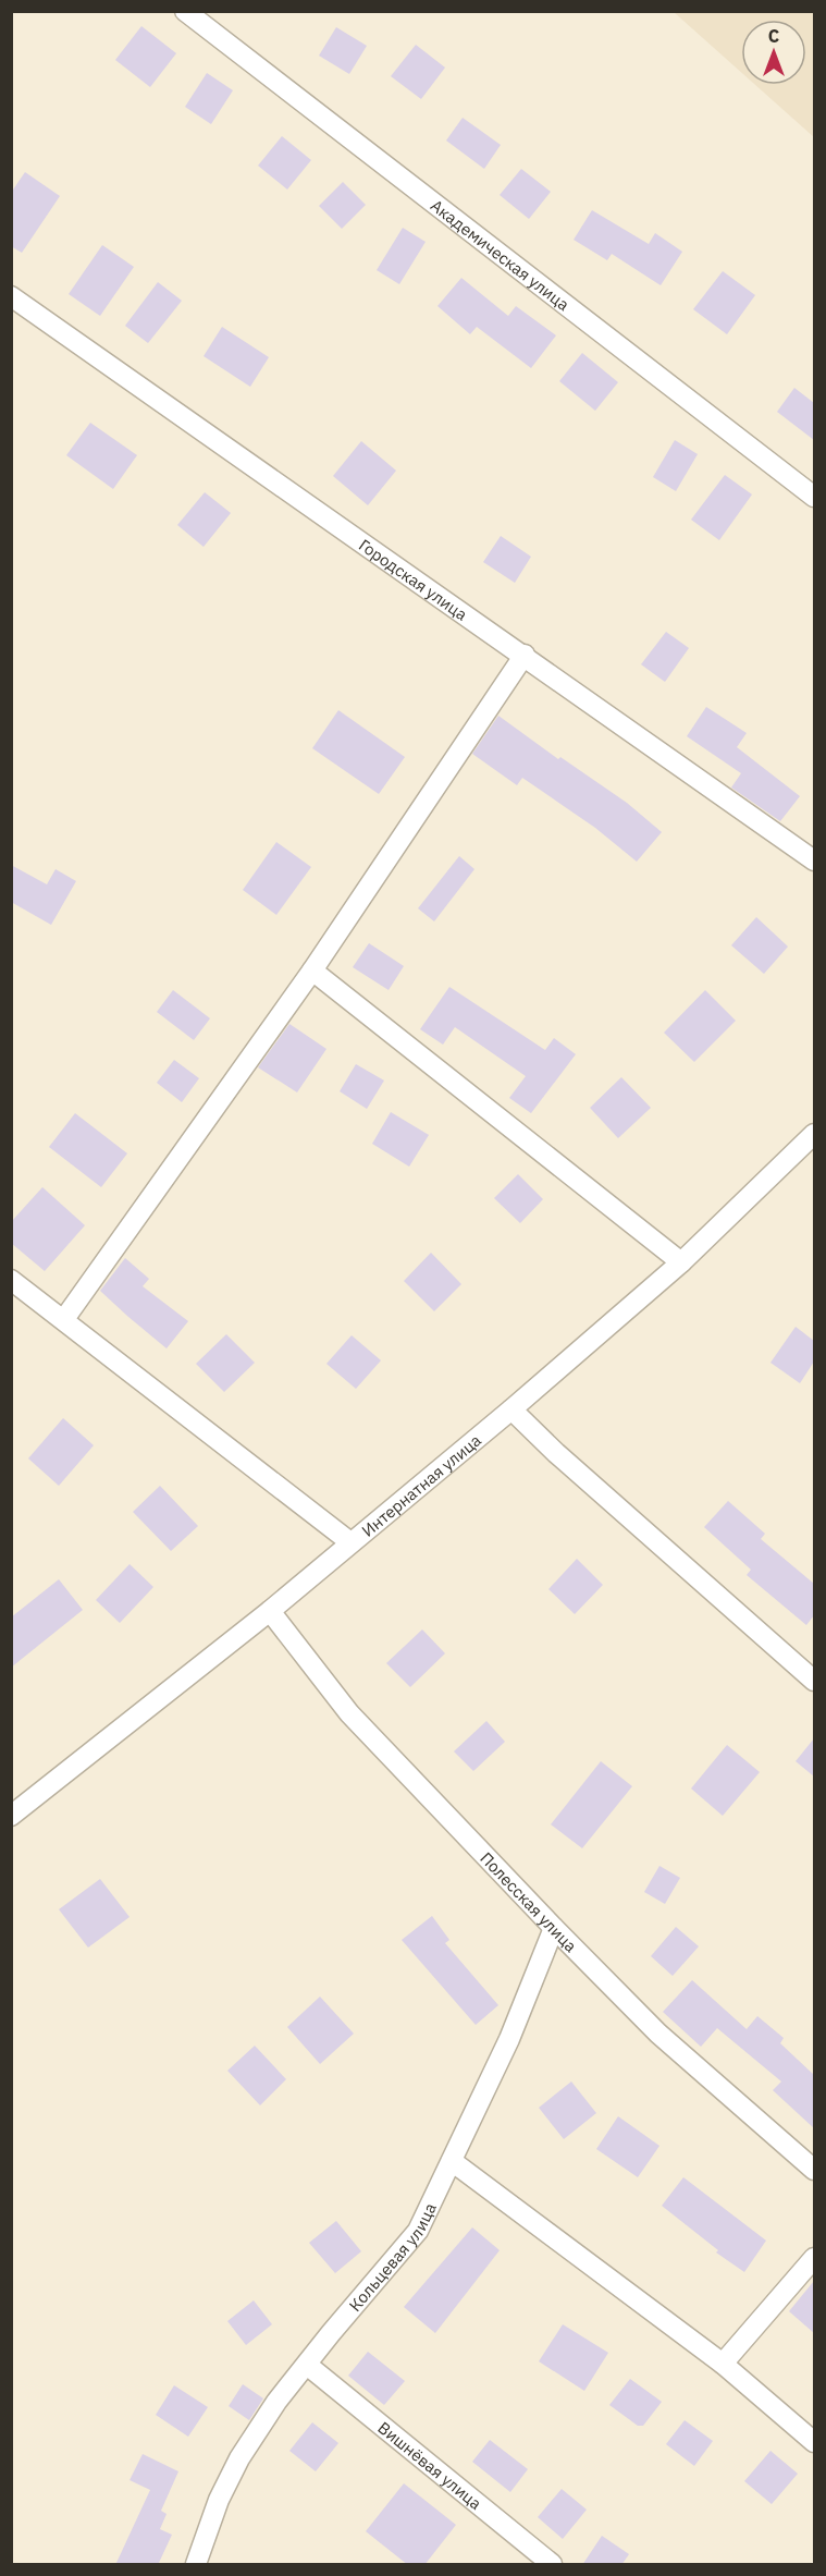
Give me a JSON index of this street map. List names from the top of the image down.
{
  "streets": {
    "street": [
      "Академическая улица",
      "Городская улица",
      "Интернатная улица",
      "Полесская улица",
      "Кольцевая улица",
      "Вишнёвая улица"
    ]
  },
  "crossings": [
    ["Интернатная улица", "Полесская улица"],
    ["Полесская улица", "Кольцевая улица"],
    ["Кольцевая улица", "Вишнёвая улица"]
  ],
  "north": "top"
}
